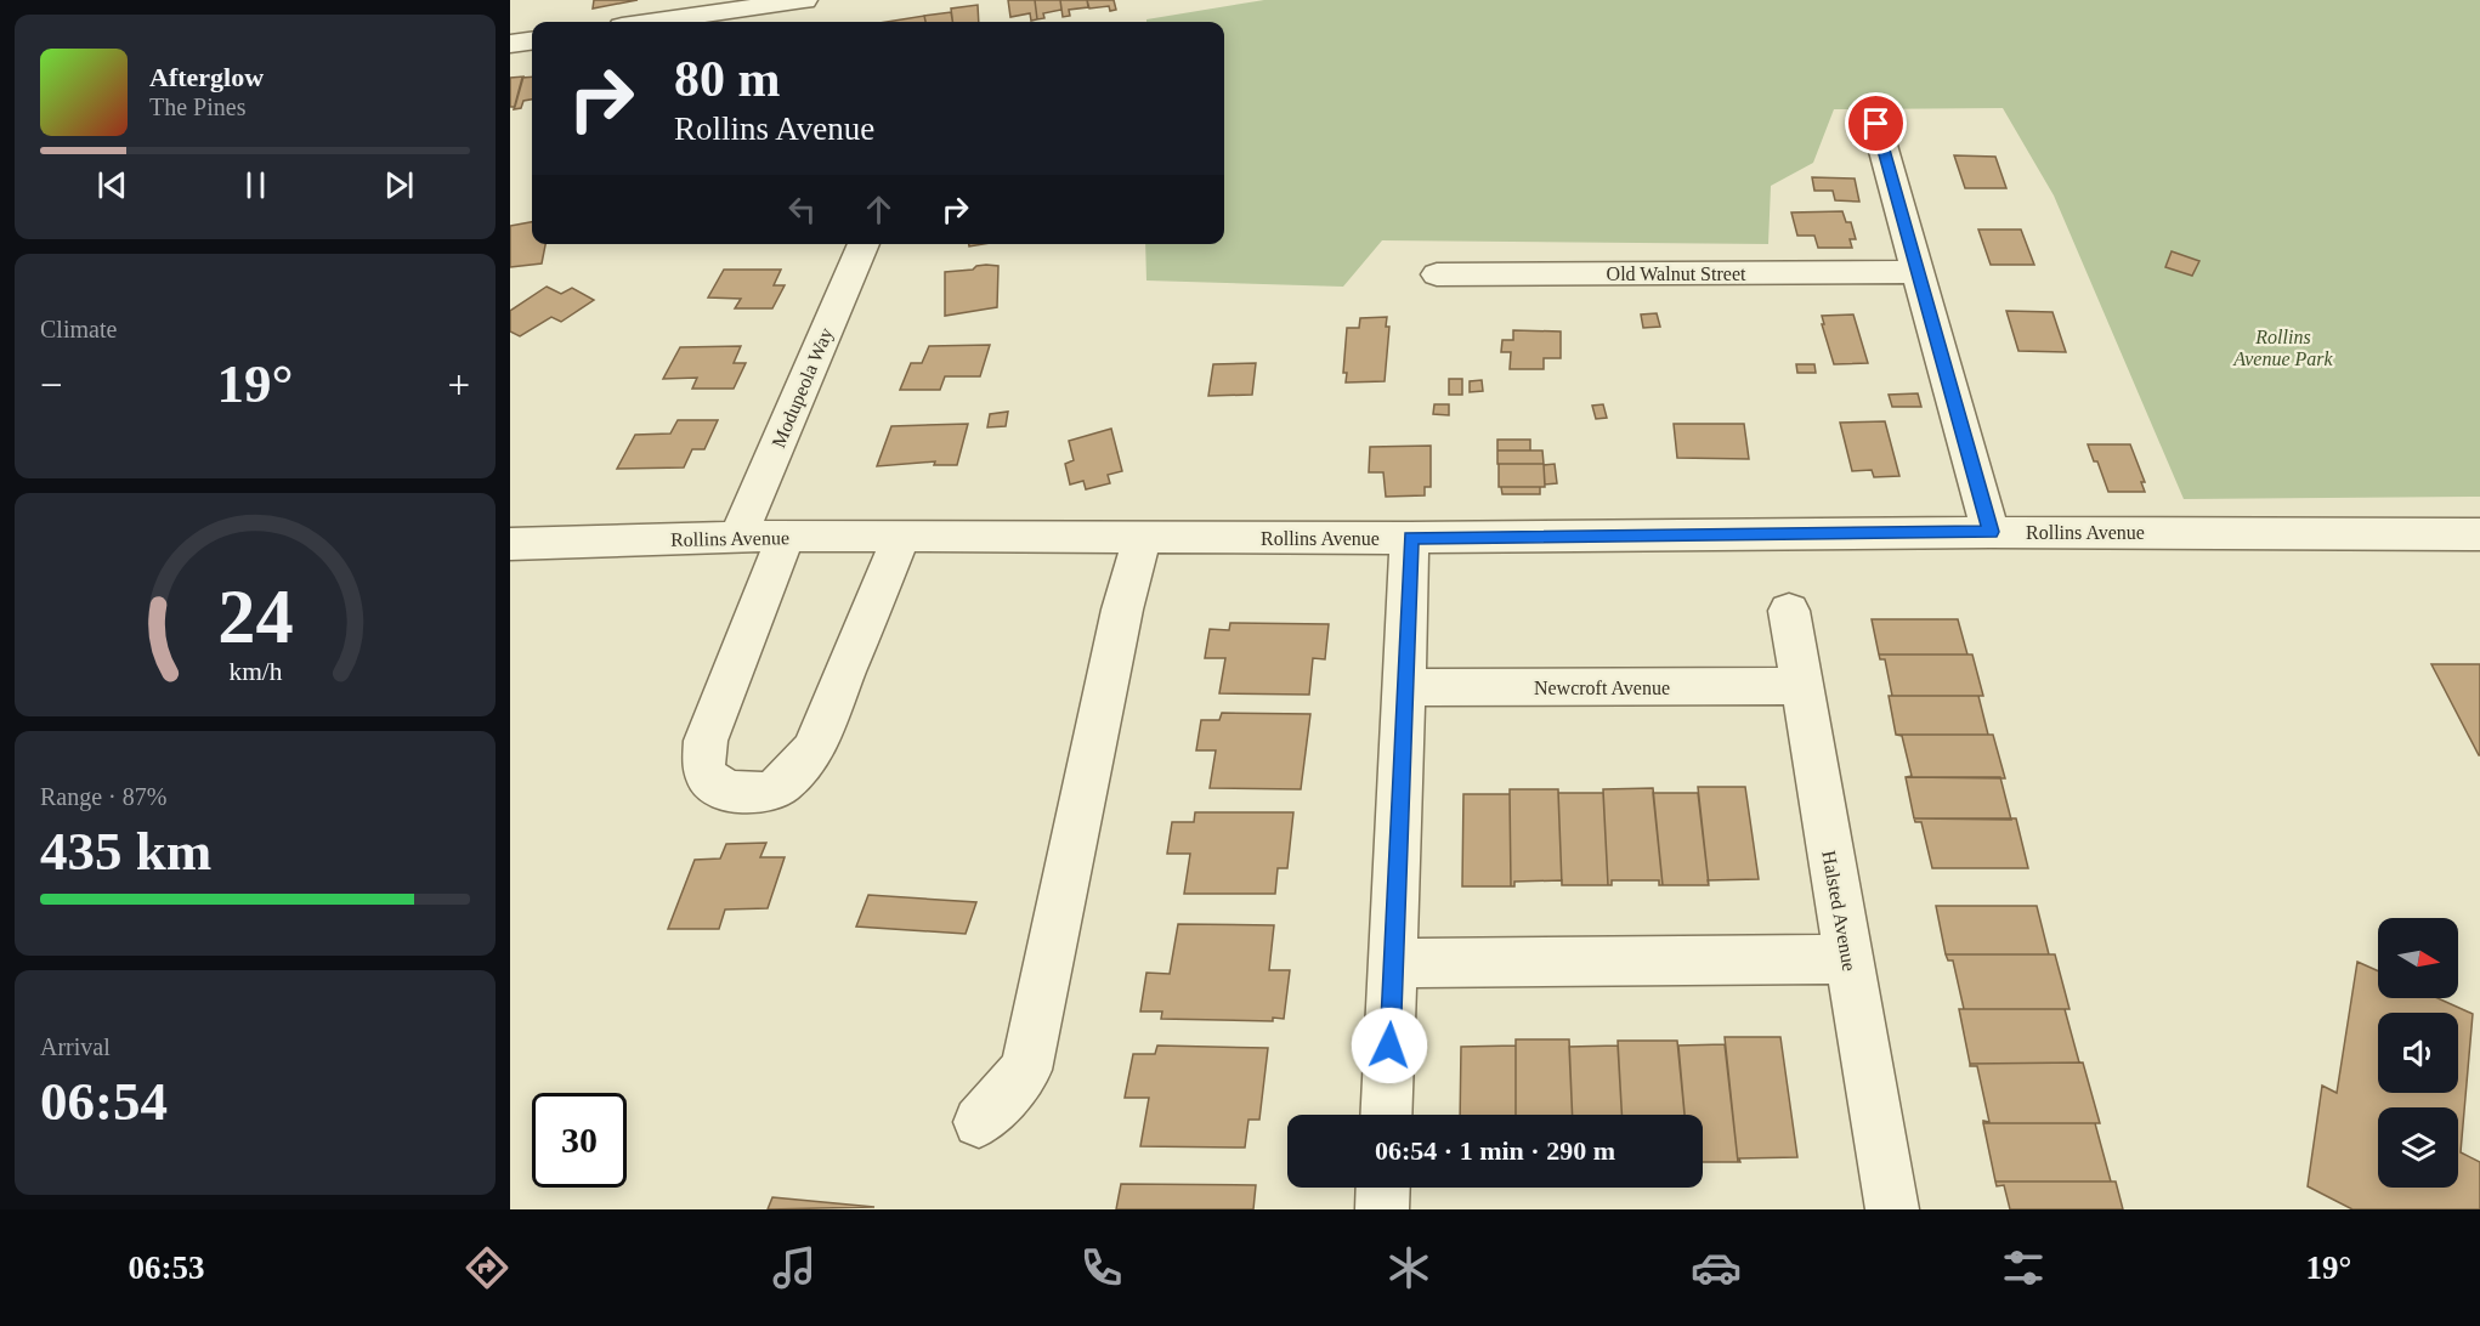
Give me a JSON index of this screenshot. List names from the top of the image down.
{
  "streets": {
    "street": [
      "Old Walnut Street",
      "Modupeola Way",
      "Rollins Avenue",
      "Newcroft Avenue",
      "Halsted Avenue"
    ]
  },
  "crossings": [
    ["Modupeola Way", "Rollins Avenue"],
    ["Newcroft Avenue", "Halsted Avenue"]
  ],
  "parks": ["Rollins Avenue Park"],
  "north": "right",
  "page": {
    "turn": ["80 m", "Rollins Avenue"],
    "song": ["Afterglow", "The Pines"],
    "tile": [
      "Climate",
      ["Range · 87%", "435 km"],
      ["Arrival", "06:54"]
    ],
    "heat": ["−", "19°", "+"],
    "limit": "30",
    "trip": "06:54 · 1 min · 290 m",
    "tabs": ["06:53", "19°"],
    "gauge": ["24", "km/h"]
  }
}
